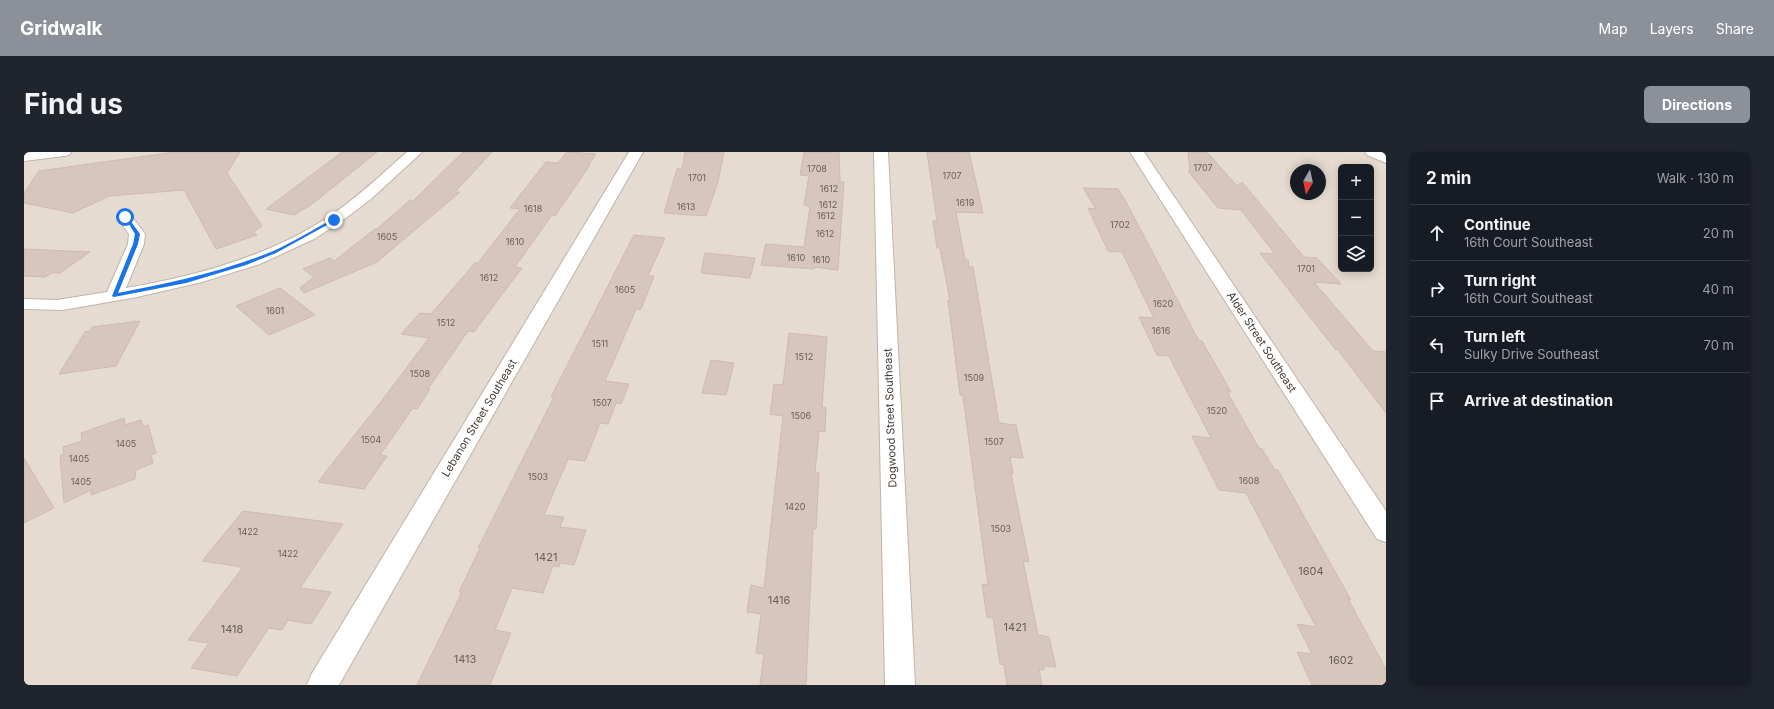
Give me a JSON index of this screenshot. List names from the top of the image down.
{
  "streets": {
    "street": ["Alder Street Southeast", "Lebanon Street Southeast", "Dogwood Street Southeast"]
  },
  "house_numbers": [
    "1707",
    "1708",
    "1707",
    "1701",
    "1612",
    "1619",
    "1612",
    "1613",
    "1618",
    "1612",
    "1702",
    "1612",
    "1605",
    "1610",
    "1610",
    "1610",
    "1701",
    "1612",
    "1605",
    "1620",
    "1601",
    "1512",
    "1616",
    "1511",
    "1512",
    "1508",
    "1509",
    "1507",
    "1520",
    "1506",
    "1504",
    "1507",
    "1405",
    "1405",
    "1503",
    "1608",
    "1405",
    "1420",
    "1503",
    "1422",
    "1422",
    "1421",
    "1604",
    "1416",
    "1421",
    "1418",
    "1413",
    "1602"
  ],
  "north": "bottom",
  "page": {
    "header": "Gridwalk",
    "nav": ["Map", "Layers", "Share"],
    "buttons": "Directions",
    "title": "Find us",
    "heading": ["2 min", "Walk · 130 m"],
    "map_buttons": ["+", "−"],
    "list": [
      ["Continue", "16th Court Southeast", "20 m"],
      ["Turn right", "16th Court Southeast", "40 m"],
      ["Turn left", "Sulky Drive Southeast", "70 m"],
      "Arrive at destination"
    ]
  }
}
